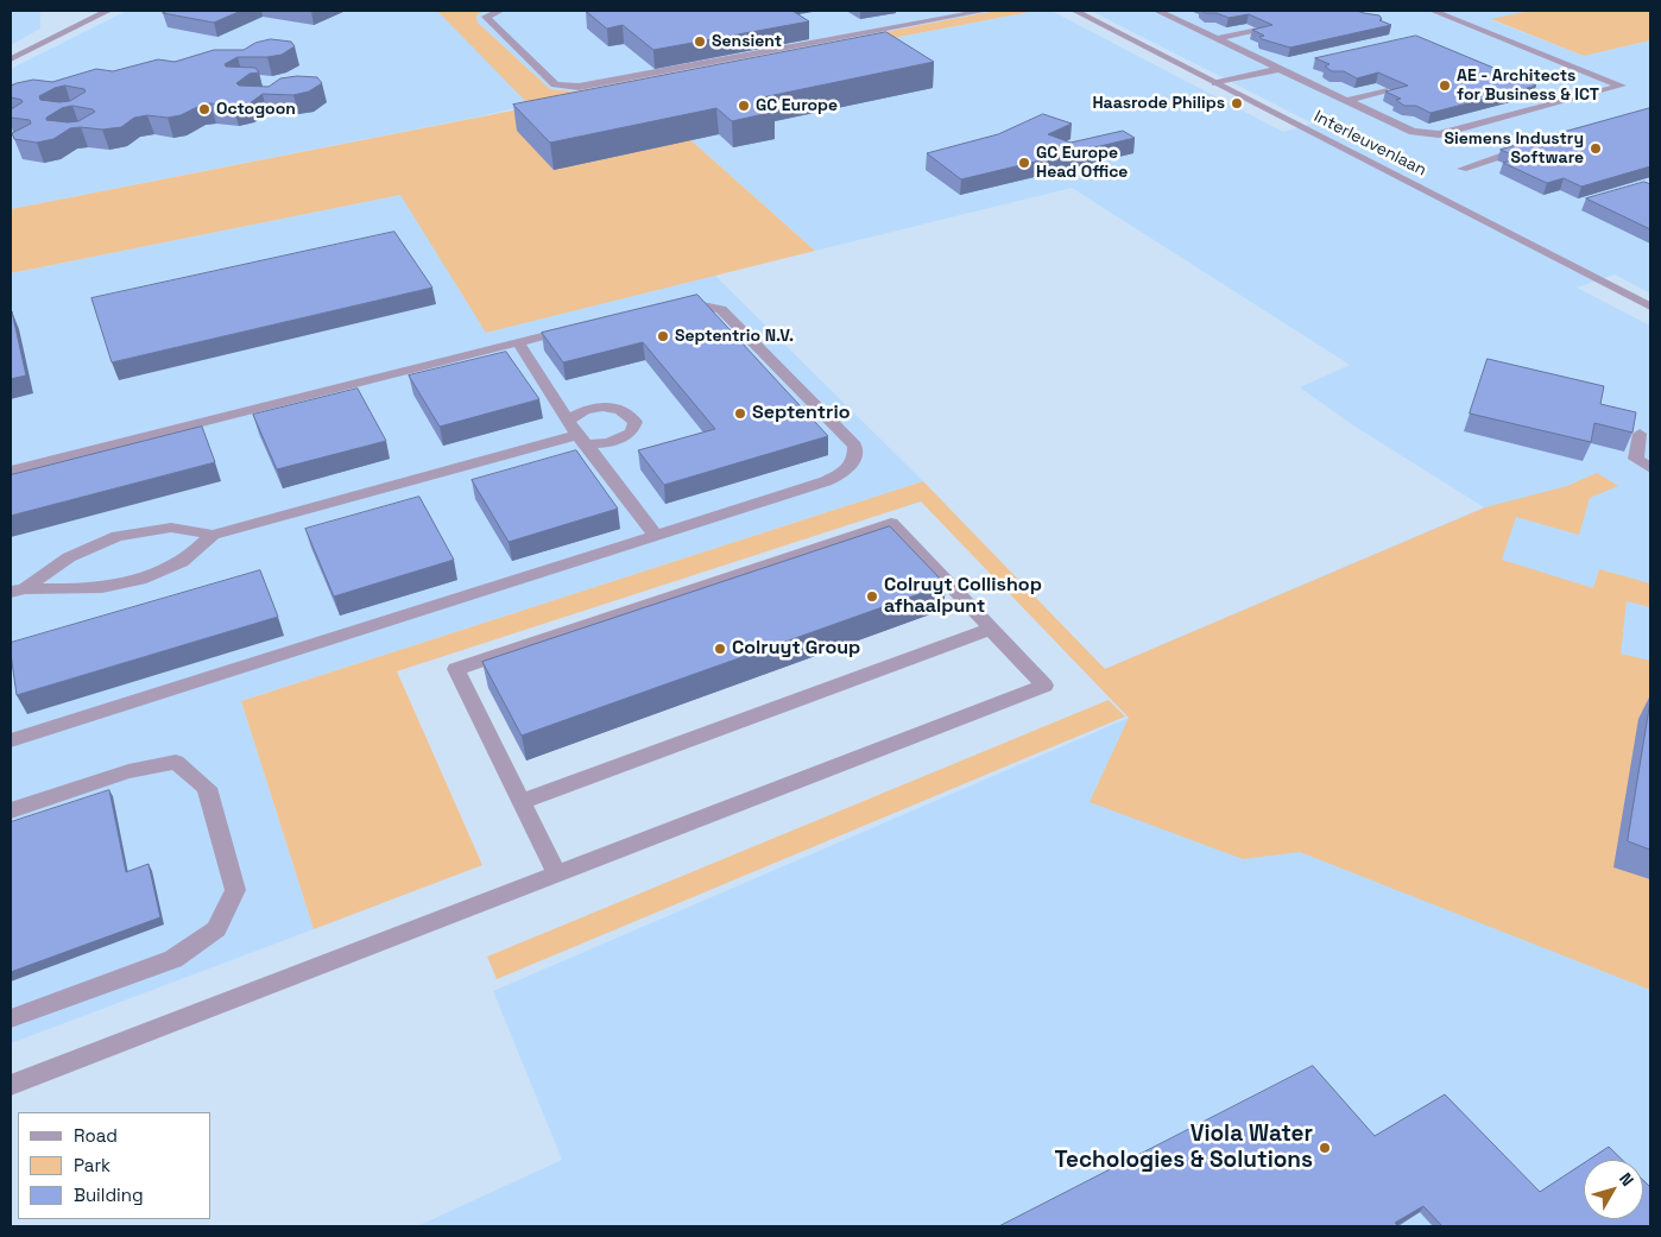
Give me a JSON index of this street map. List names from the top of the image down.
{
  "streets": {
    "street": ["Interleuvenlaan"]
  },
  "places": [
    "Sensient",
    "AE - Architects for Business & ICT",
    "Haasrode Philips",
    "GC Europe",
    "Octogoon",
    "Siemens Industry Software",
    "GC Europe Head Office",
    "Septentrio N.V.",
    "Septentrio",
    "Colruyt Collishop afhaalpunt",
    "Colruyt Group",
    "Viola Water Techologies & Solutions"
  ],
  "legend": ["Road", "Park", "Building"],
  "north": "top right"
}
